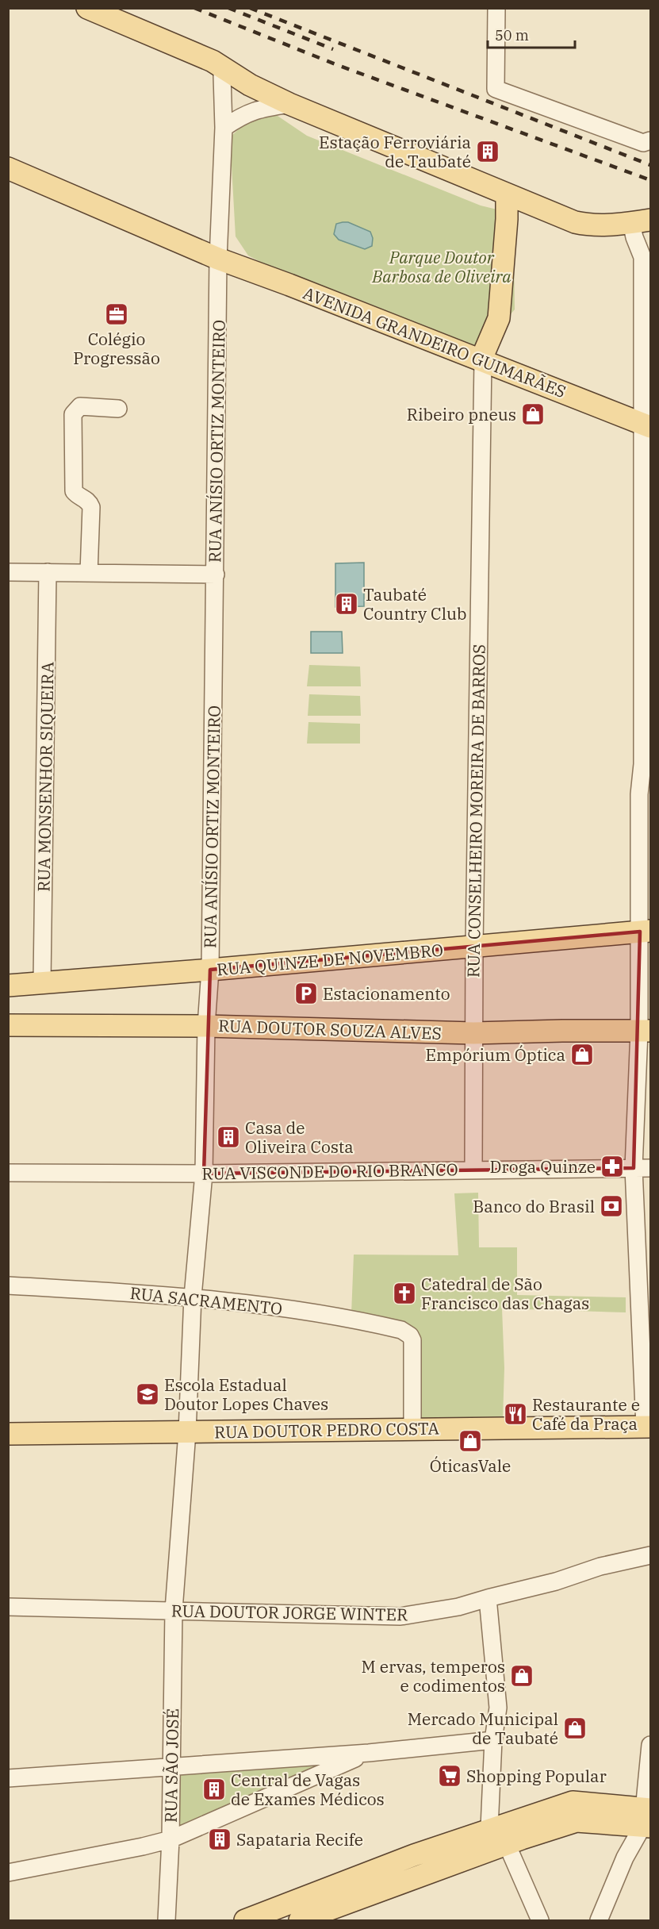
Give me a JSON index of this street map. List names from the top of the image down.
{
  "streets": {
    "main road": [
      "AVENIDA GRANDEIRO GUIMARÃES",
      "RUA QUINZE DE NOVEMBRO",
      "RUA DOUTOR SOUZA ALVES",
      "RUA DOUTOR PEDRO COSTA"
    ],
    "street": [
      "RUA ANÍSIO ORTIZ MONTEIRO",
      "RUA MONSENHOR SIQUEIRA",
      "RUA CONSELHEIRO MOREIRA DE BARROS",
      "RUA VISCONDE DO RIO BRANCO",
      "RUA SACRAMENTO",
      "RUA DOUTOR JORGE WINTER",
      "RUA SÃO JOSÉ"
    ]
  },
  "crossings": [
    ["AVENIDA GRANDEIRO GUIMARÃES", "RUA ANÍSIO ORTIZ MONTEIRO"],
    ["AVENIDA GRANDEIRO GUIMARÃES", "RUA CONSELHEIRO MOREIRA DE BARROS"],
    ["RUA ANÍSIO ORTIZ MONTEIRO", "RUA QUINZE DE NOVEMBRO"],
    ["RUA ANÍSIO ORTIZ MONTEIRO", "RUA DOUTOR SOUZA ALVES"],
    ["RUA ANÍSIO ORTIZ MONTEIRO", "RUA VISCONDE DO RIO BRANCO"],
    ["RUA ANÍSIO ORTIZ MONTEIRO", "RUA SACRAMENTO"],
    ["RUA ANÍSIO ORTIZ MONTEIRO", "RUA DOUTOR PEDRO COSTA"],
    ["RUA ANÍSIO ORTIZ MONTEIRO", "RUA DOUTOR JORGE WINTER"],
    ["RUA ANÍSIO ORTIZ MONTEIRO", "RUA SÃO JOSÉ"],
    ["RUA MONSENHOR SIQUEIRA", "RUA QUINZE DE NOVEMBRO"],
    ["RUA CONSELHEIRO MOREIRA DE BARROS", "RUA QUINZE DE NOVEMBRO"],
    ["RUA CONSELHEIRO MOREIRA DE BARROS", "RUA DOUTOR SOUZA ALVES"],
    ["RUA CONSELHEIRO MOREIRA DE BARROS", "RUA VISCONDE DO RIO BRANCO"],
    ["RUA SACRAMENTO", "RUA DOUTOR PEDRO COSTA"],
    ["RUA DOUTOR JORGE WINTER", "RUA SÃO JOSÉ"]
  ],
  "parks": ["Parque Doutor Barbosa de Oliveira"],
  "places": {
    "building": [
      "Estação Ferroviária de Taubaté",
      "Taubaté Country Club",
      "Casa de Oliveira Costa",
      "Central de Vagas de Exames Médicos",
      "Sapataria Recife"
    ],
    "office": ["Colégio Progressão"],
    "shop": [
      "Ribeiro pneus",
      "Empórium Óptica",
      "ÓticasVale",
      "M ervas, temperos e codimentos",
      "Mercado Municipal de Taubaté"
    ],
    "parking": ["Estacionamento"],
    "pharmacy": ["Droga Quinze"],
    "bank": ["Banco do Brasil"],
    "church": ["Catedral de São Francisco das Chagas"],
    "school or university": ["Escola Estadual Doutor Lopes Chaves"],
    "restaurant": ["Restaurante e Café da Praça"],
    "supermarket": ["Shopping Popular"]
  },
  "scale_bar": "50 m"
}
